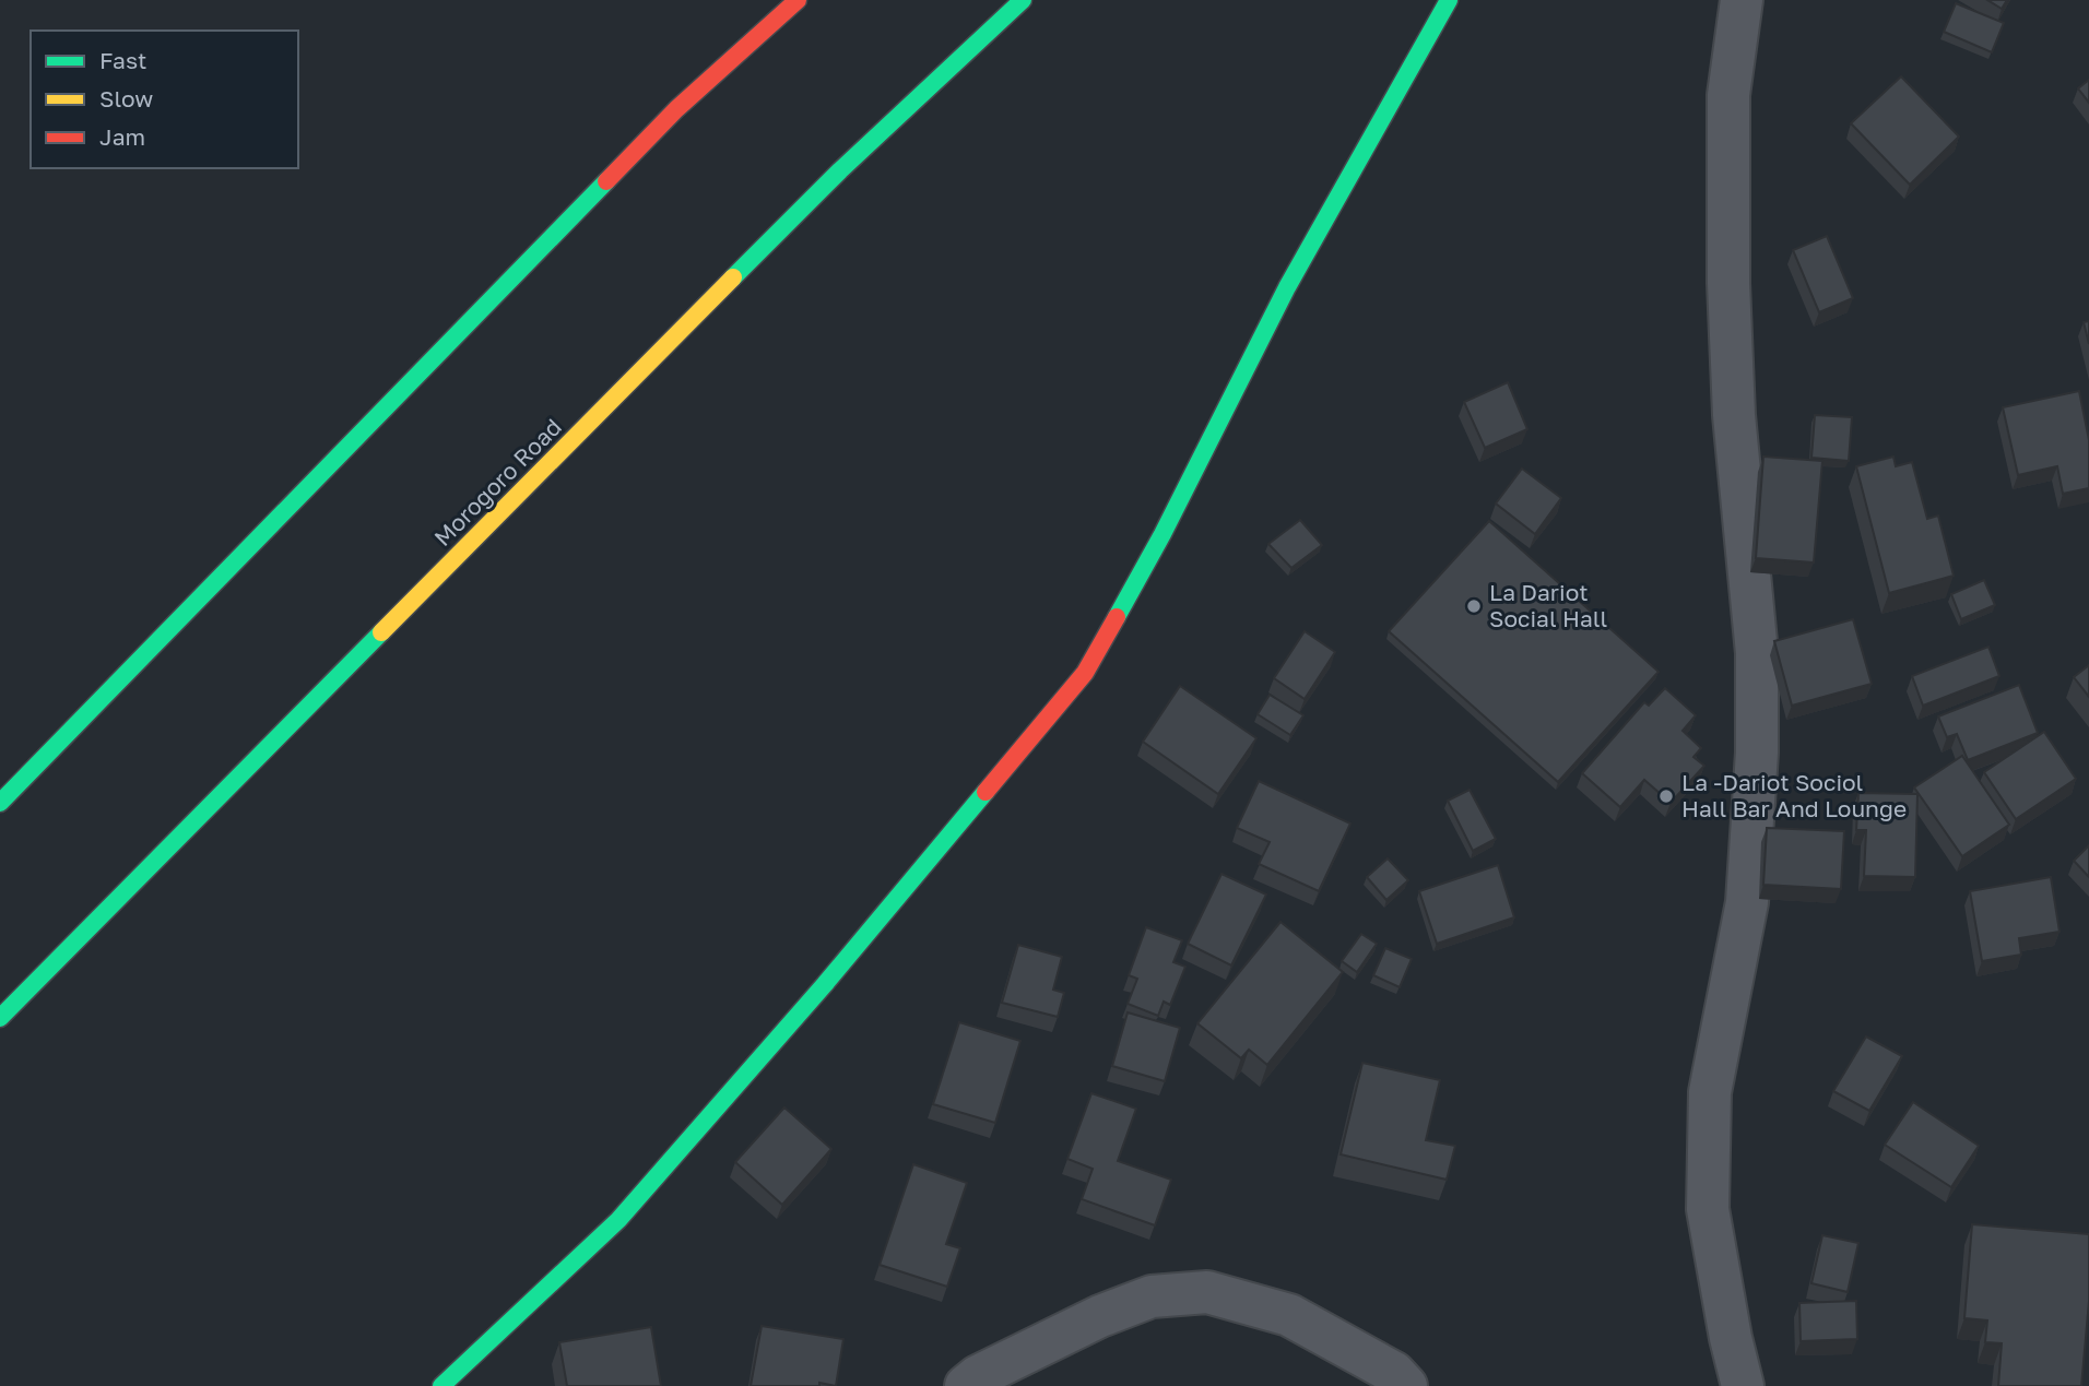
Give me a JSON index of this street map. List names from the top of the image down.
{
  "streets": {
    "main road": ["Morogoro Road"]
  },
  "places": ["La Dariot Social Hall", "La -Dariot Sociol Hall Bar And Lounge"],
  "legend": ["Fast", "Slow", "Jam"]
}
